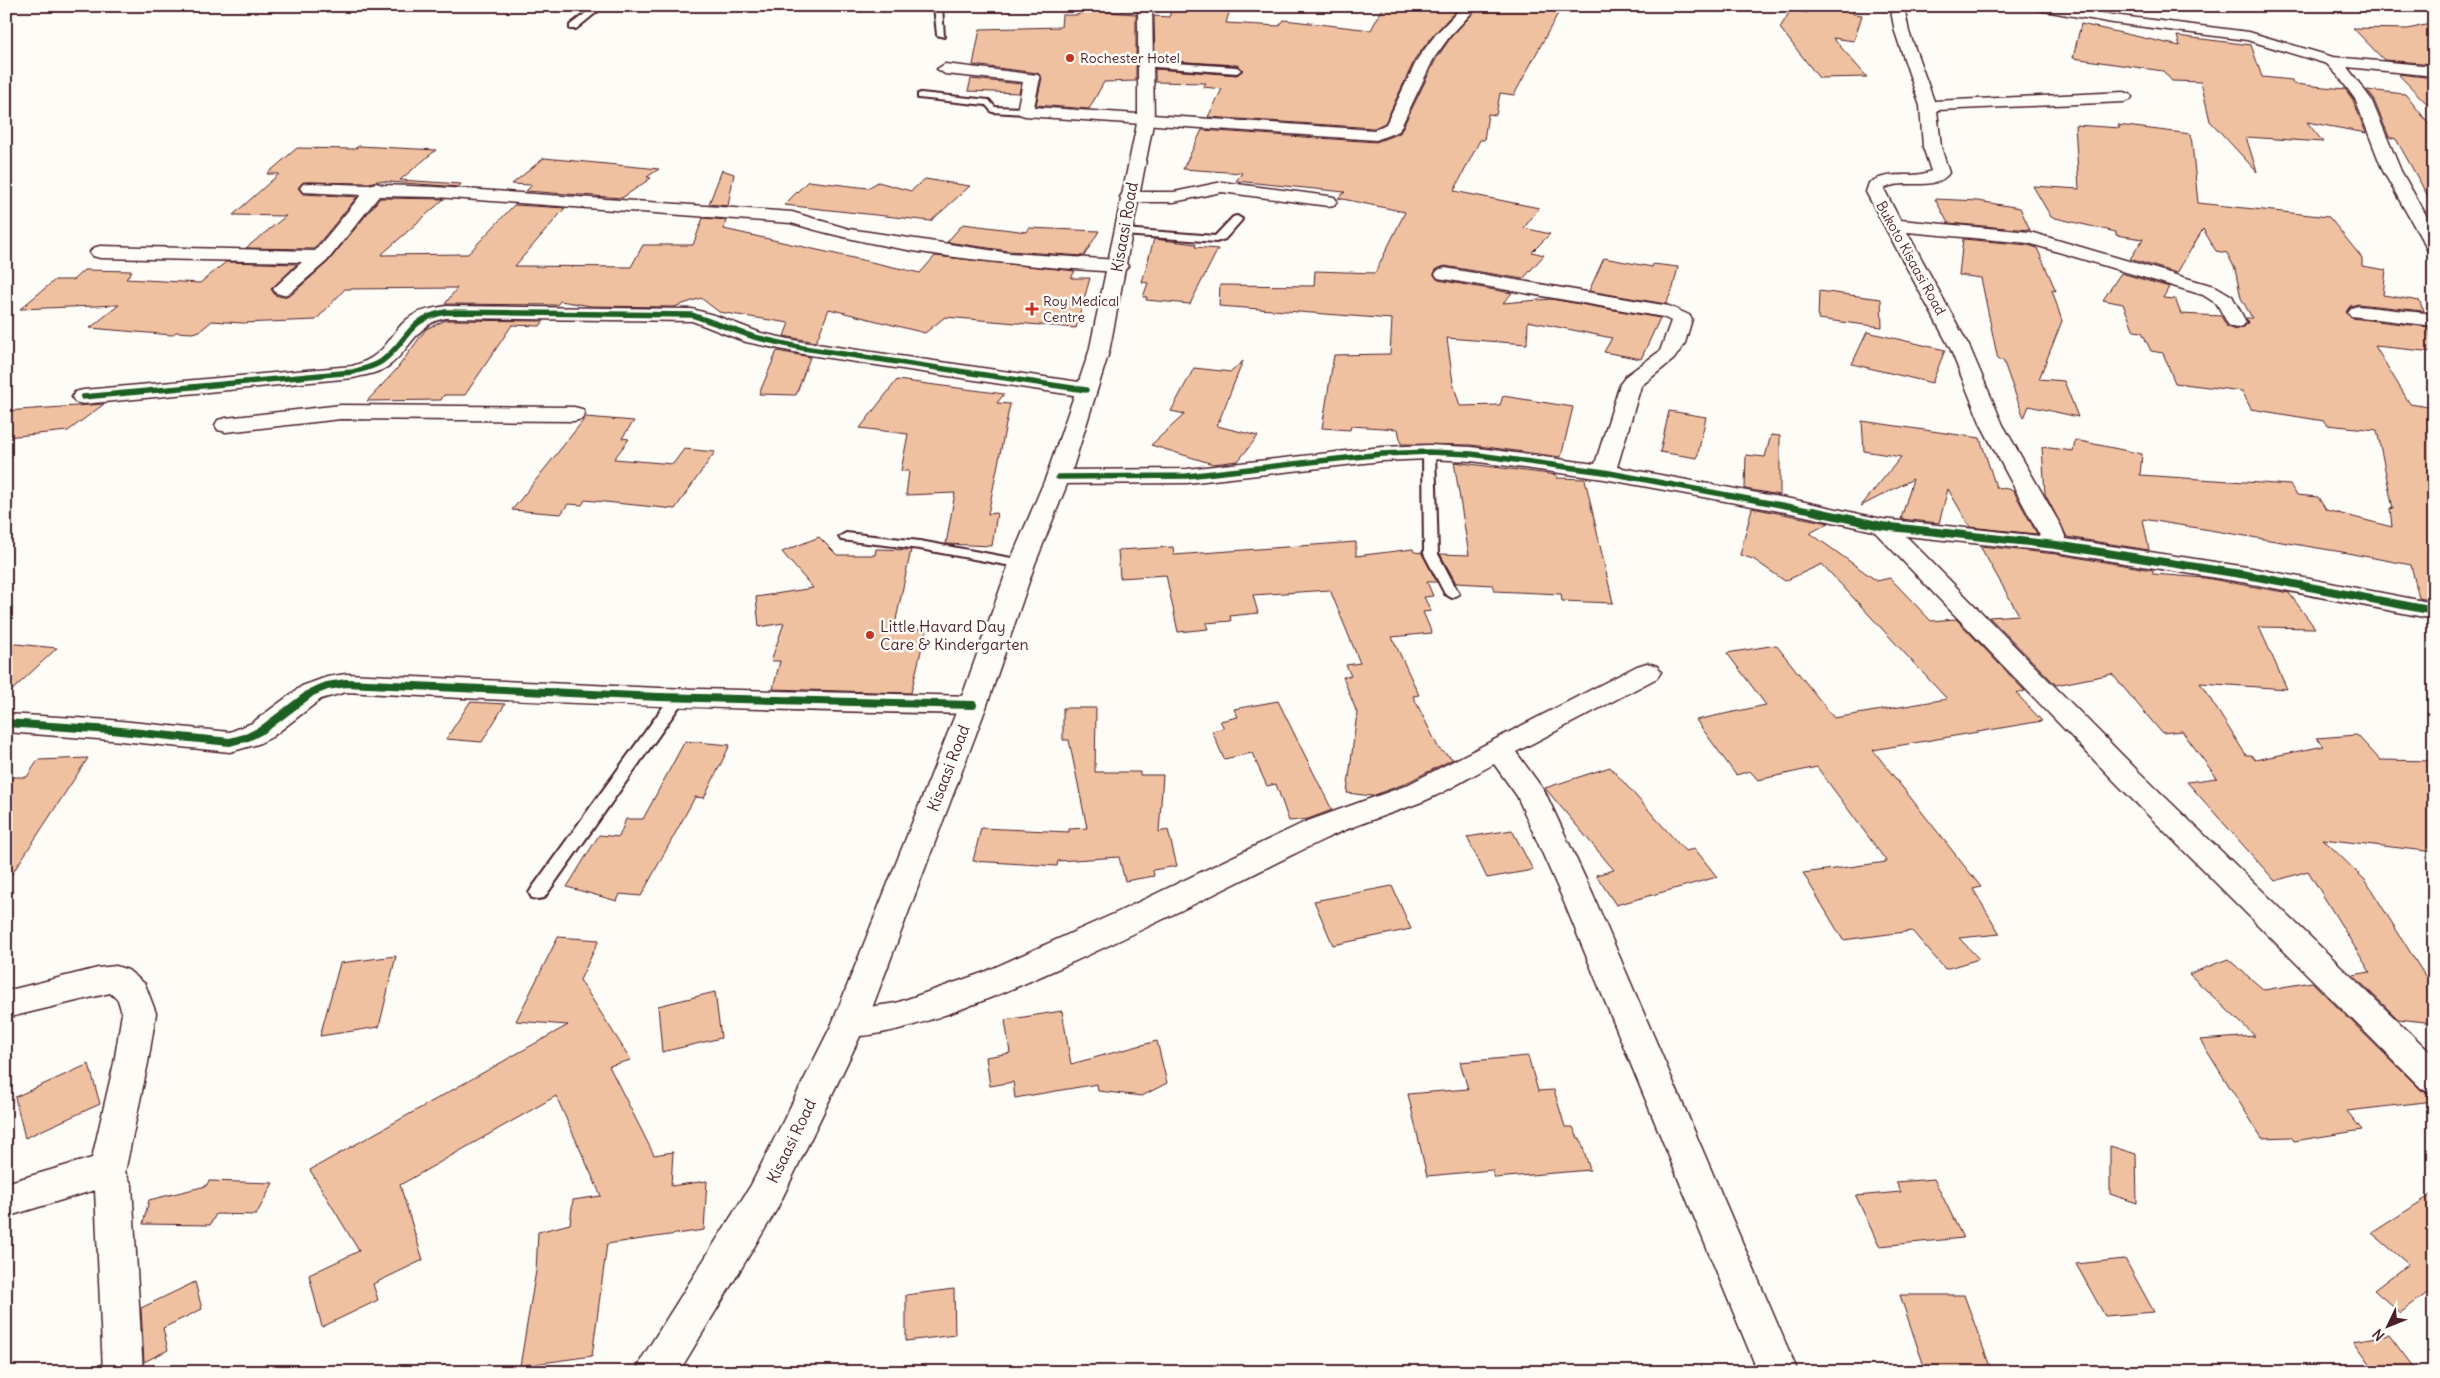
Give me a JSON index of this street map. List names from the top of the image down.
{
  "streets": {
    "street": ["Kisaasi Road", "Bukoto Kisaasi Road"]
  },
  "places": {
    "other": ["Rochester Hotel", "Little Havard Day Care & Kindergarten"],
    "health": ["Roy Medical Centre"]
  },
  "north": "bottom left"
}
